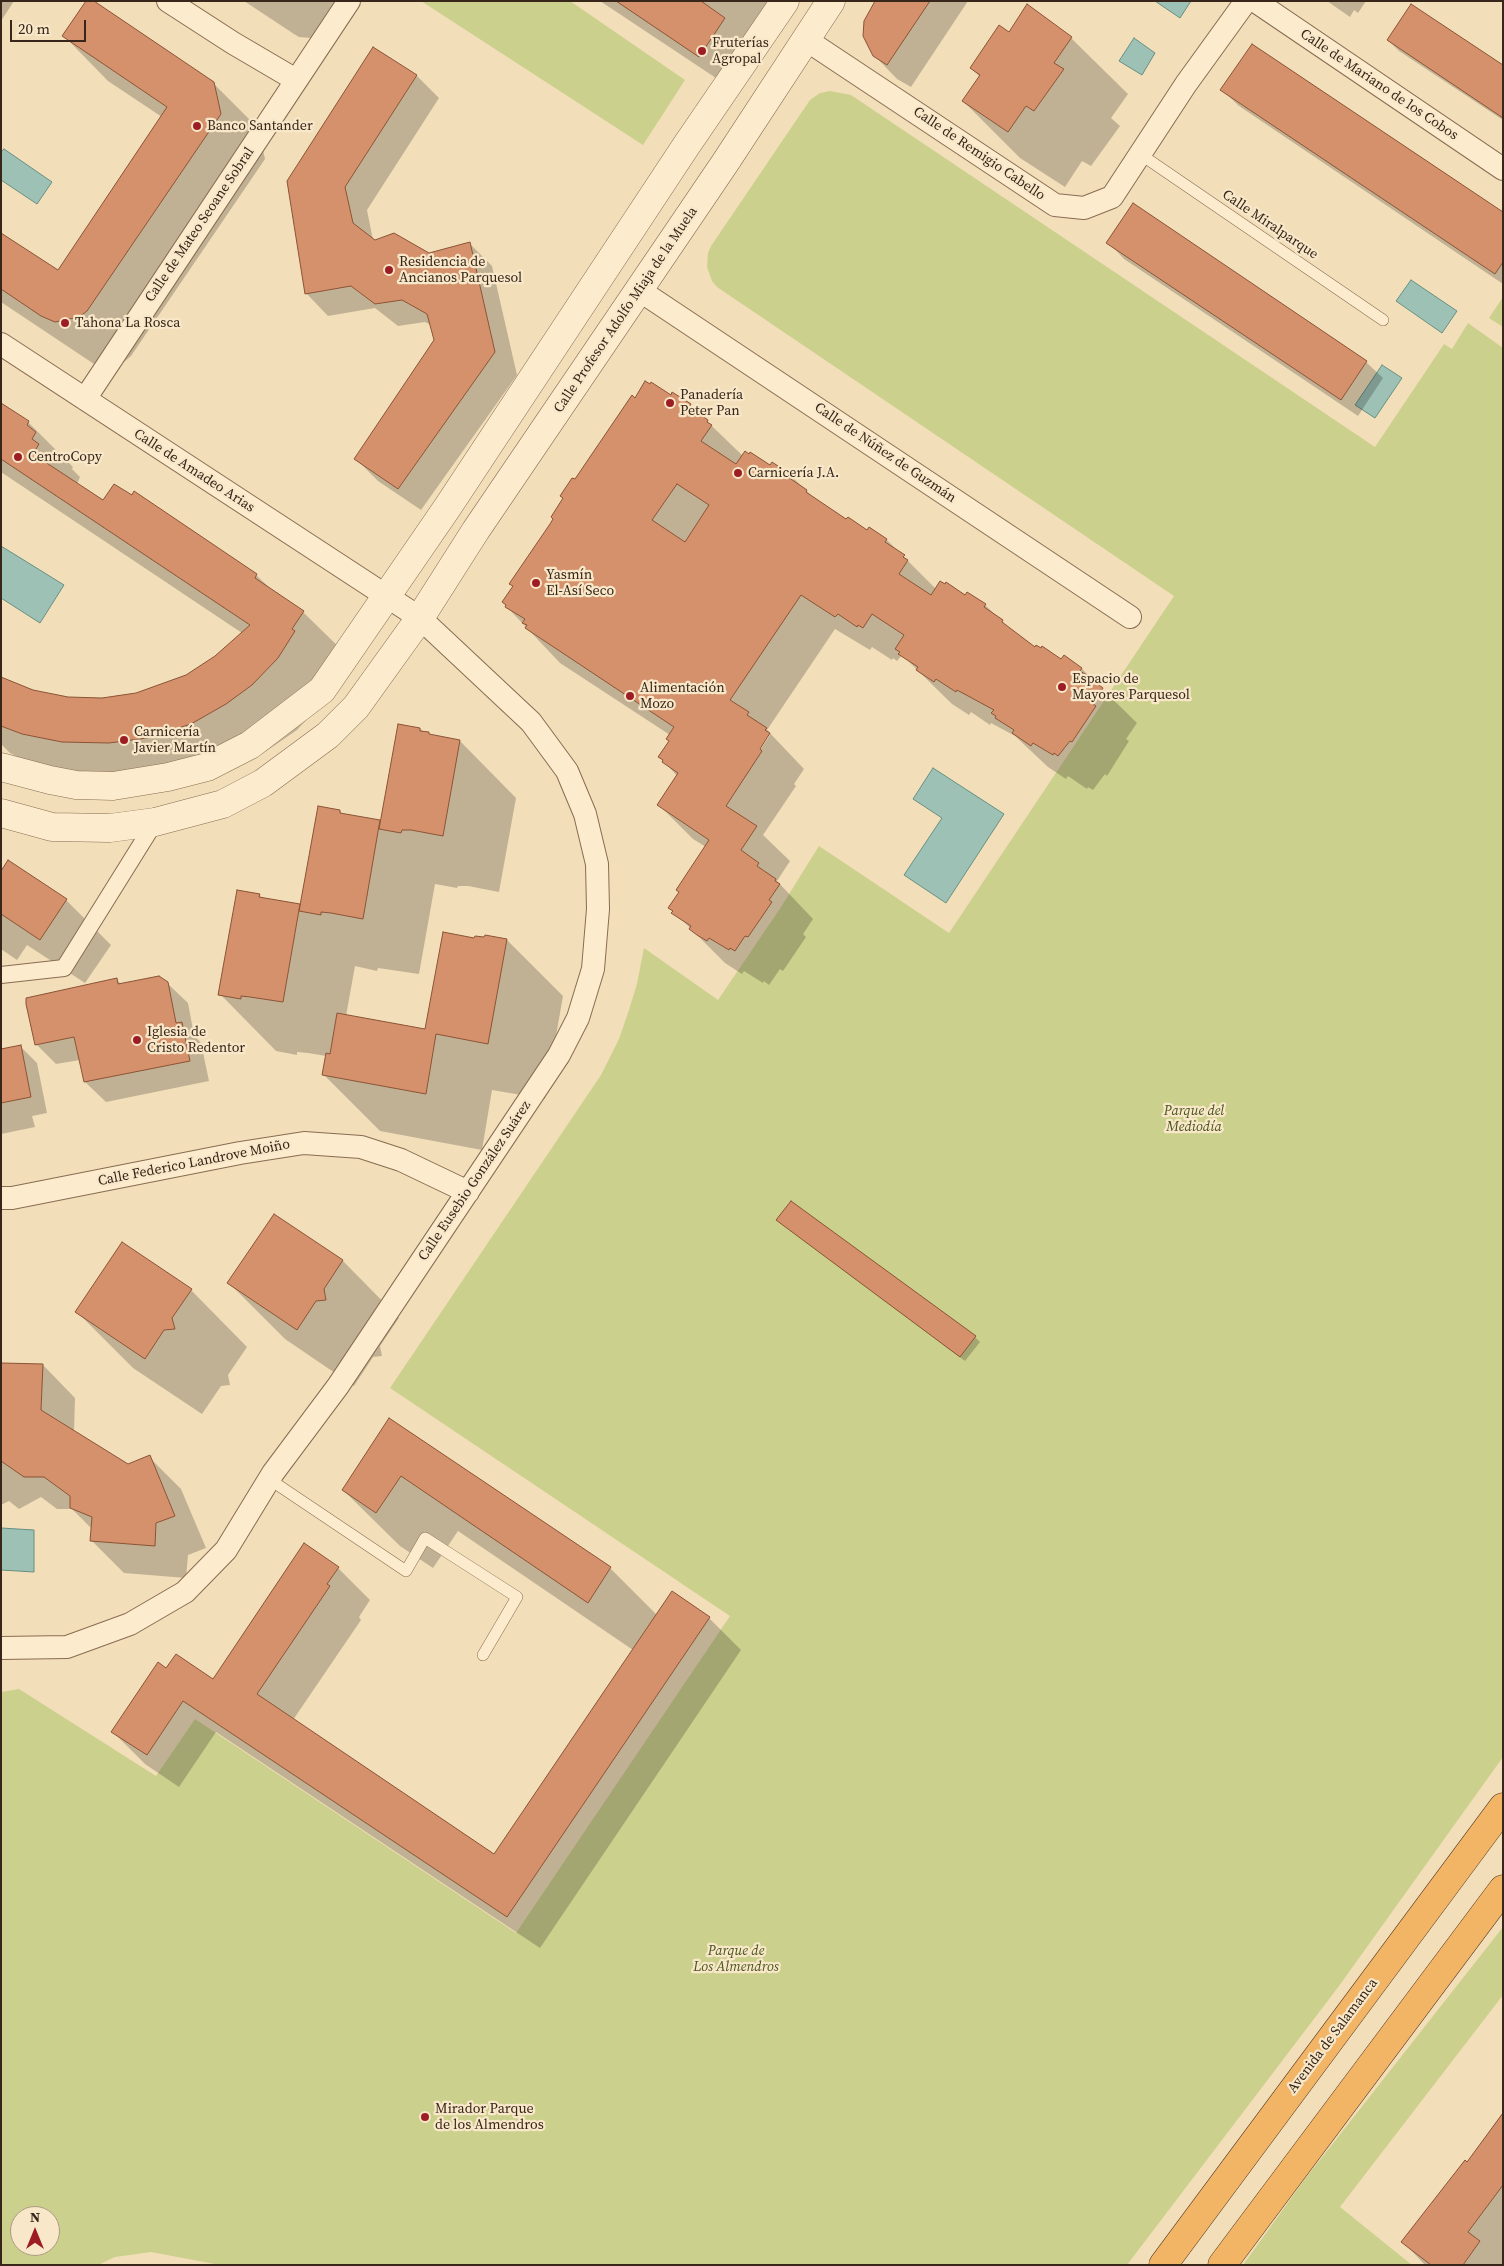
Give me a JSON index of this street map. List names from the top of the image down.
{
  "streets": {
    "highway": ["Avenida de Salamanca"],
    "street": [
      "Calle de Mariano de los Cobos",
      "Calle de Remigio Cabello",
      "Calle de Mateo Seoane Sobral",
      "Calle Profesor Adolfo Miaja de la Muela",
      "Calle de Núñez de Guzmán",
      "Calle de Amadeo Arias",
      "Calle Federico Landrove Moiño",
      "Calle Eusebio González Suárez"
    ],
    "lane": ["Calle Miralparque"]
  },
  "crossings": [
    ["Calle de Remigio Cabello", "Calle Miralparque"],
    ["Calle de Remigio Cabello", "Calle Profesor Adolfo Miaja de la Muela"],
    ["Calle de Mateo Seoane Sobral", "Calle de Amadeo Arias"],
    ["Calle Profesor Adolfo Miaja de la Muela", "Calle de Núñez de Guzmán"],
    ["Calle Profesor Adolfo Miaja de la Muela", "Calle Eusebio González Suárez"],
    ["Calle de Amadeo Arias", "Calle Eusebio González Suárez"],
    ["Calle Federico Landrove Moiño", "Calle Eusebio González Suárez"]
  ],
  "parks": ["Parque del Mediodía", "Parque de Los Almendros"],
  "places": [
    "Fruterías Agropal",
    "Banco Santander",
    "Residencia de Ancianos Parquesol",
    "Tahona La Rosca",
    "Panadería Peter Pan",
    "CentroCopy",
    "Carnicería J.A.",
    "Yasmín El-Así Seco",
    "Espacio de Mayores Parquesol",
    "Alimentación Mozo",
    "Carnicería Javier Martín",
    "Iglesia de Cristo Redentor",
    "Mirador Parque de los Almendros"
  ],
  "scale_bar": "20 m",
  "north": "top"
}
